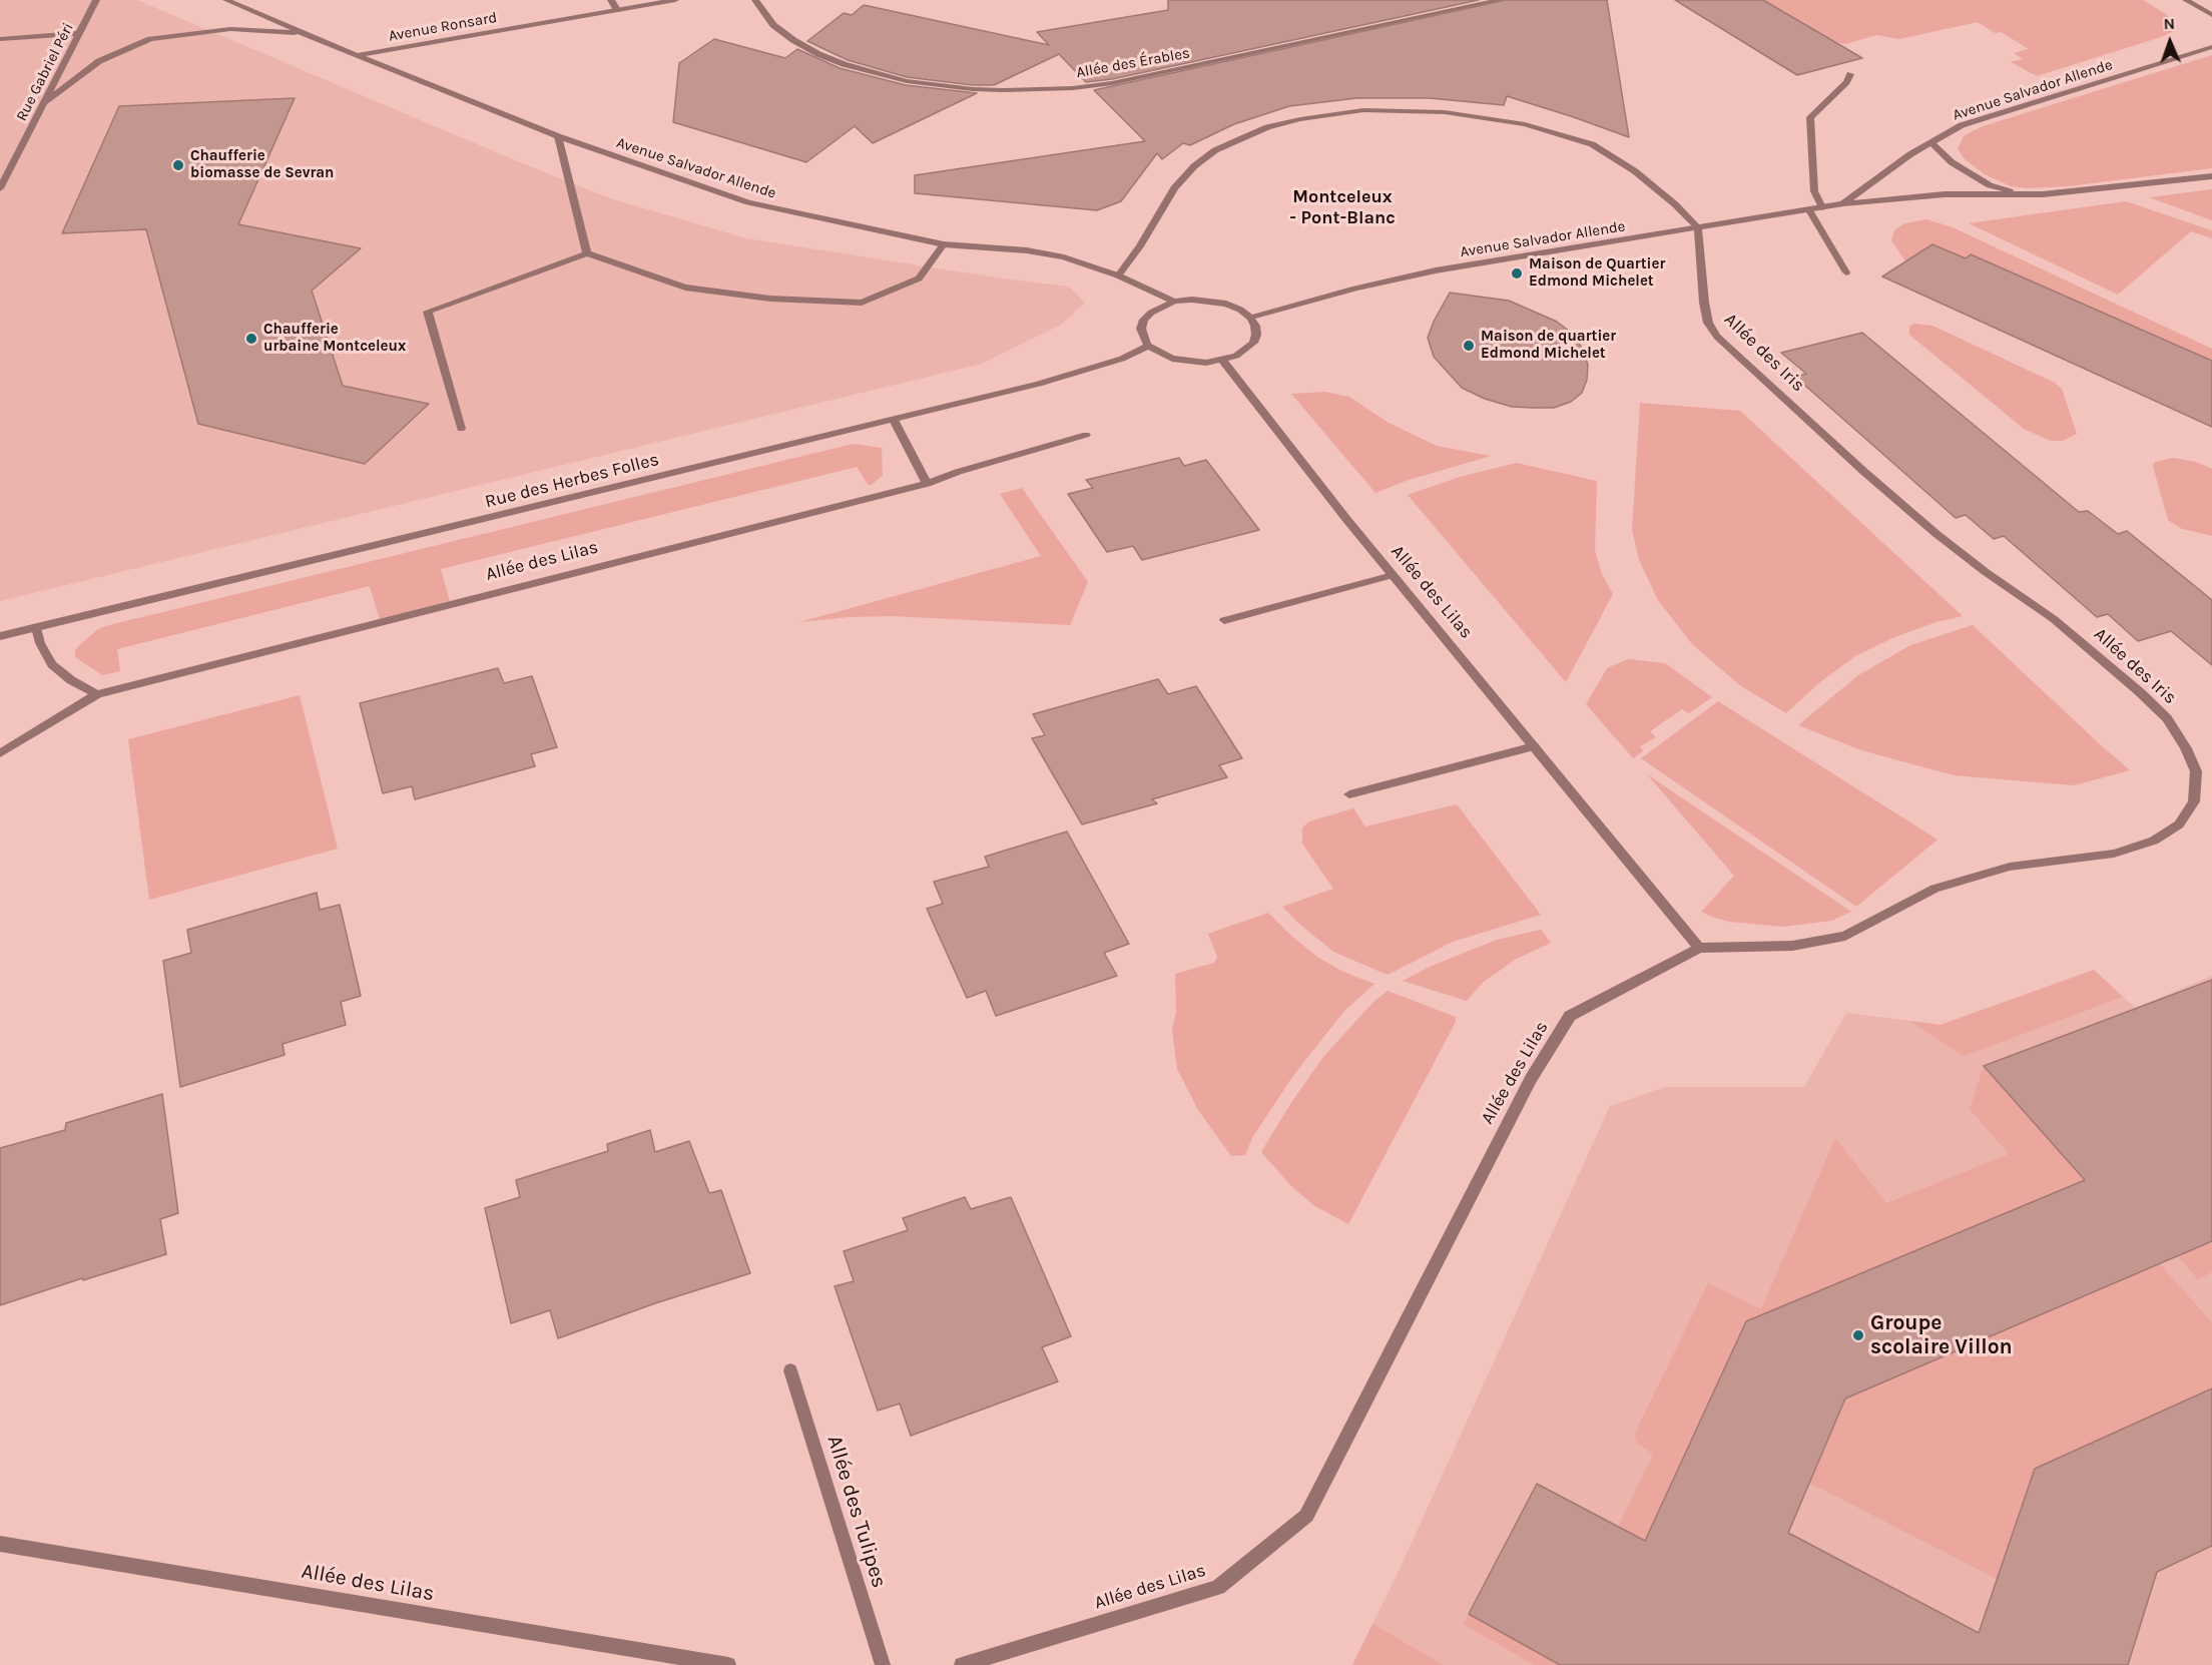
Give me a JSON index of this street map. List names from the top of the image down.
{
  "streets": {
    "street": [
      "Avenue Ronsard",
      "Allée des Érables",
      "Rue Gabriel Péri",
      "Avenue Salvador Allende",
      "Allée des Iris",
      "Rue des Herbes Folles",
      "Allée des Lilas",
      "Allée des Tulipes"
    ]
  },
  "crossings": [
    ["Avenue Ronsard", "Avenue Salvador Allende"],
    ["Avenue Salvador Allende", "Allée des Iris"],
    ["Avenue Salvador Allende", "Rue des Herbes Folles"],
    ["Avenue Salvador Allende", "Allée des Lilas"],
    ["Allée des Iris", "Allée des Lilas"],
    ["Rue des Herbes Folles", "Allée des Lilas"]
  ],
  "districts": ["Montceleux - Pont-Blanc"],
  "places": [
    "Chaufferie biomasse de Sevran",
    "Maison de Quartier Edmond Michelet",
    "Chaufferie urbaine Montceleux",
    "Maison de quartier Edmond Michelet",
    "Groupe scolaire Villon"
  ],
  "north": "top"
}
